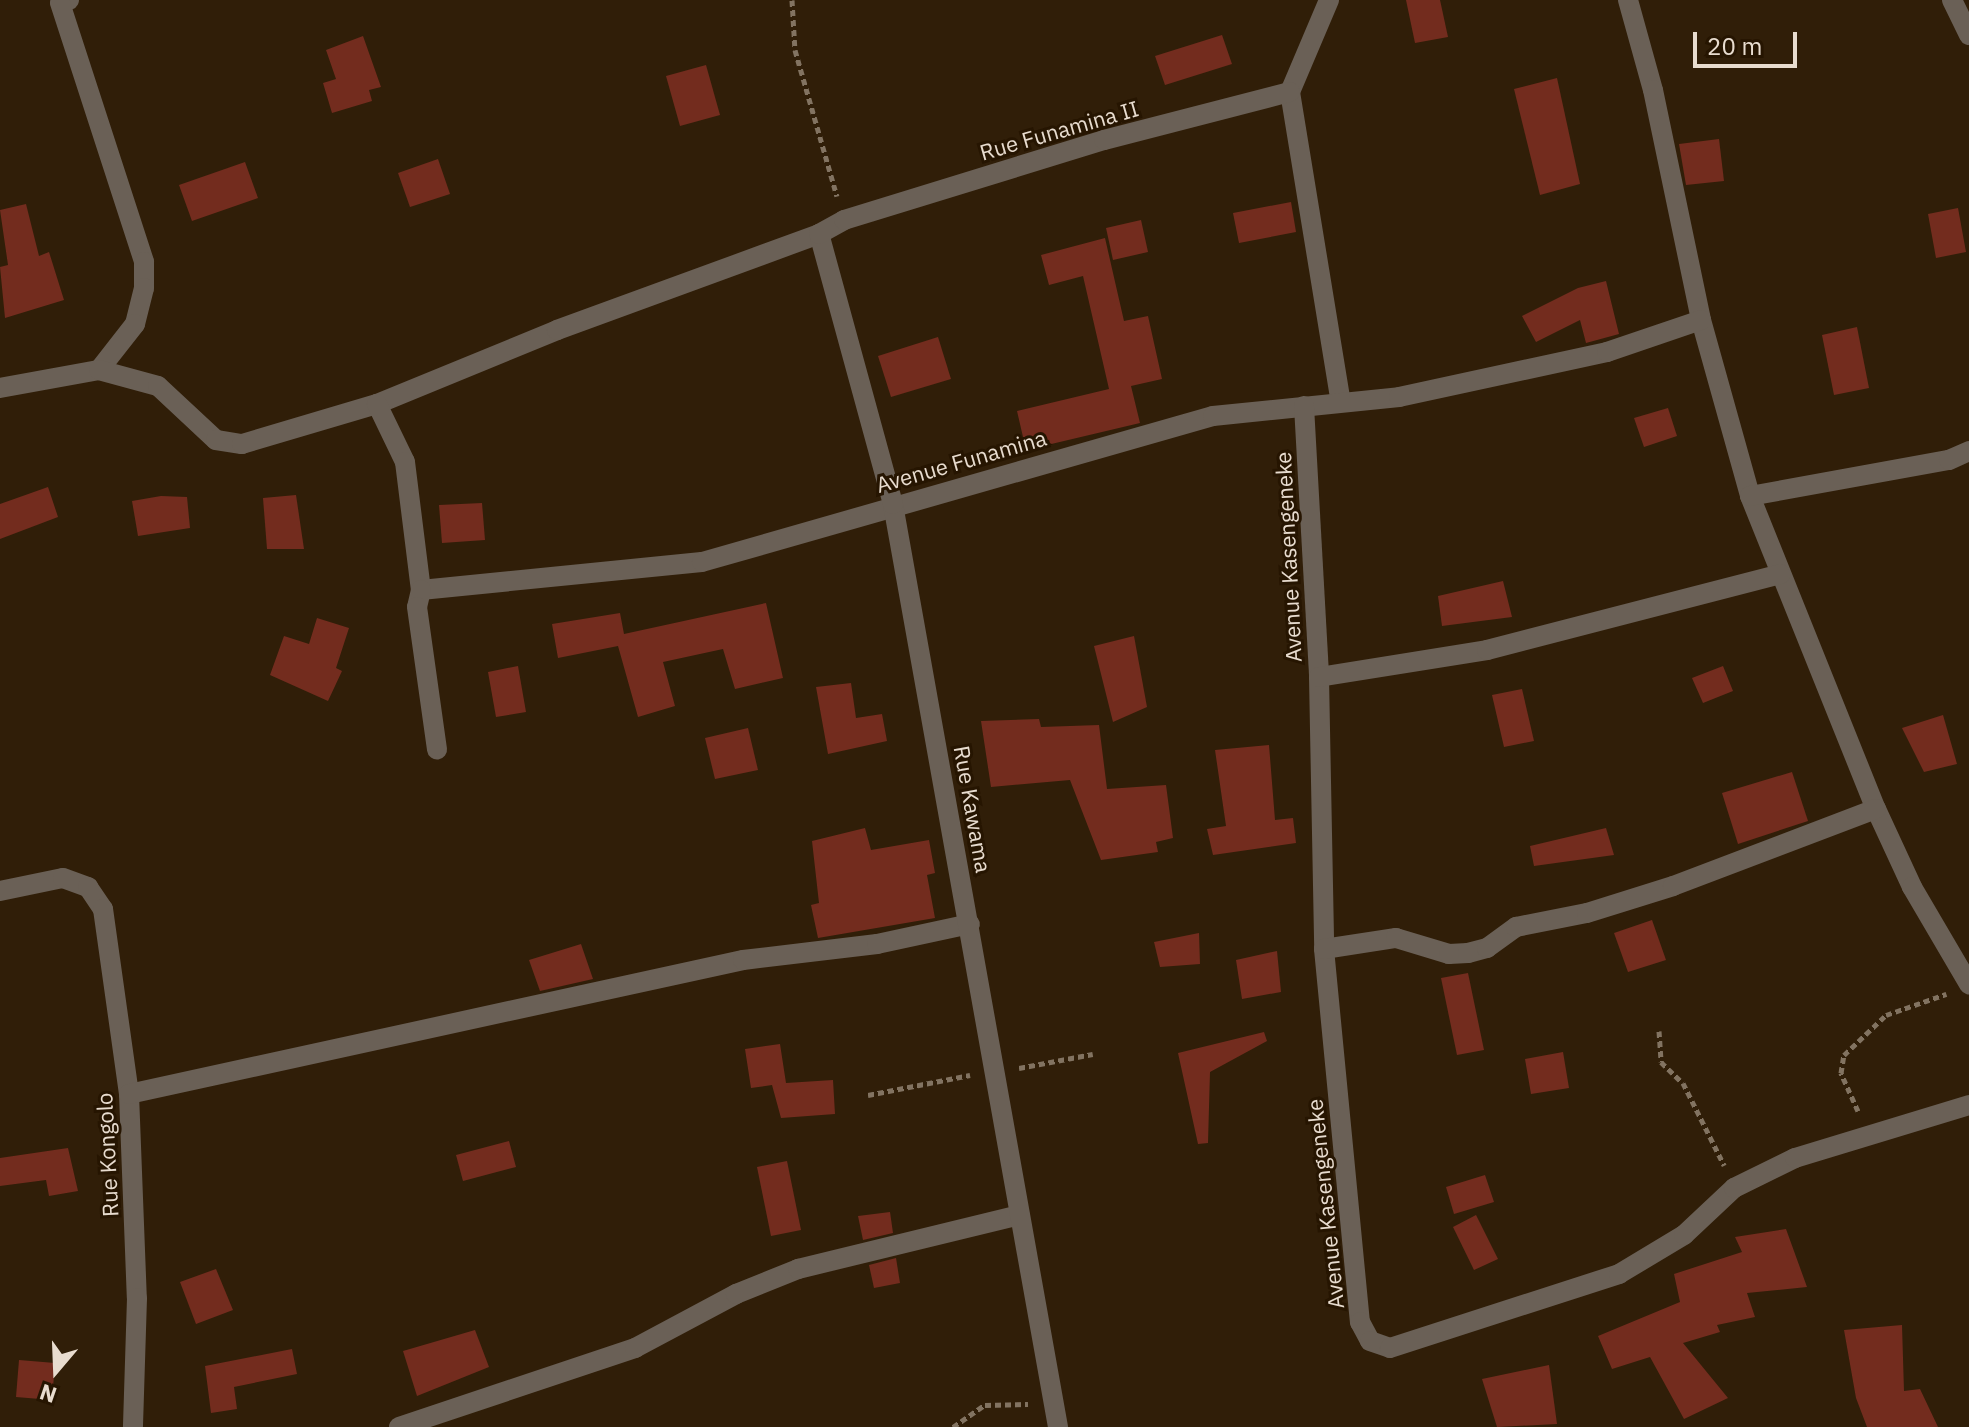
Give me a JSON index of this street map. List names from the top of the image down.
{
  "streets": {
    "street": [
      "Rue Funamina II",
      "Avenue Funamina",
      "Avenue Kasengeneke",
      "Rue Kawama",
      "Rue Kongolo"
    ]
  },
  "crossings": [
    ["Avenue Funamina", "Avenue Kasengeneke"],
    ["Avenue Funamina", "Rue Kawama"]
  ],
  "scale_bar": "20 m",
  "north": "bottom"
}
